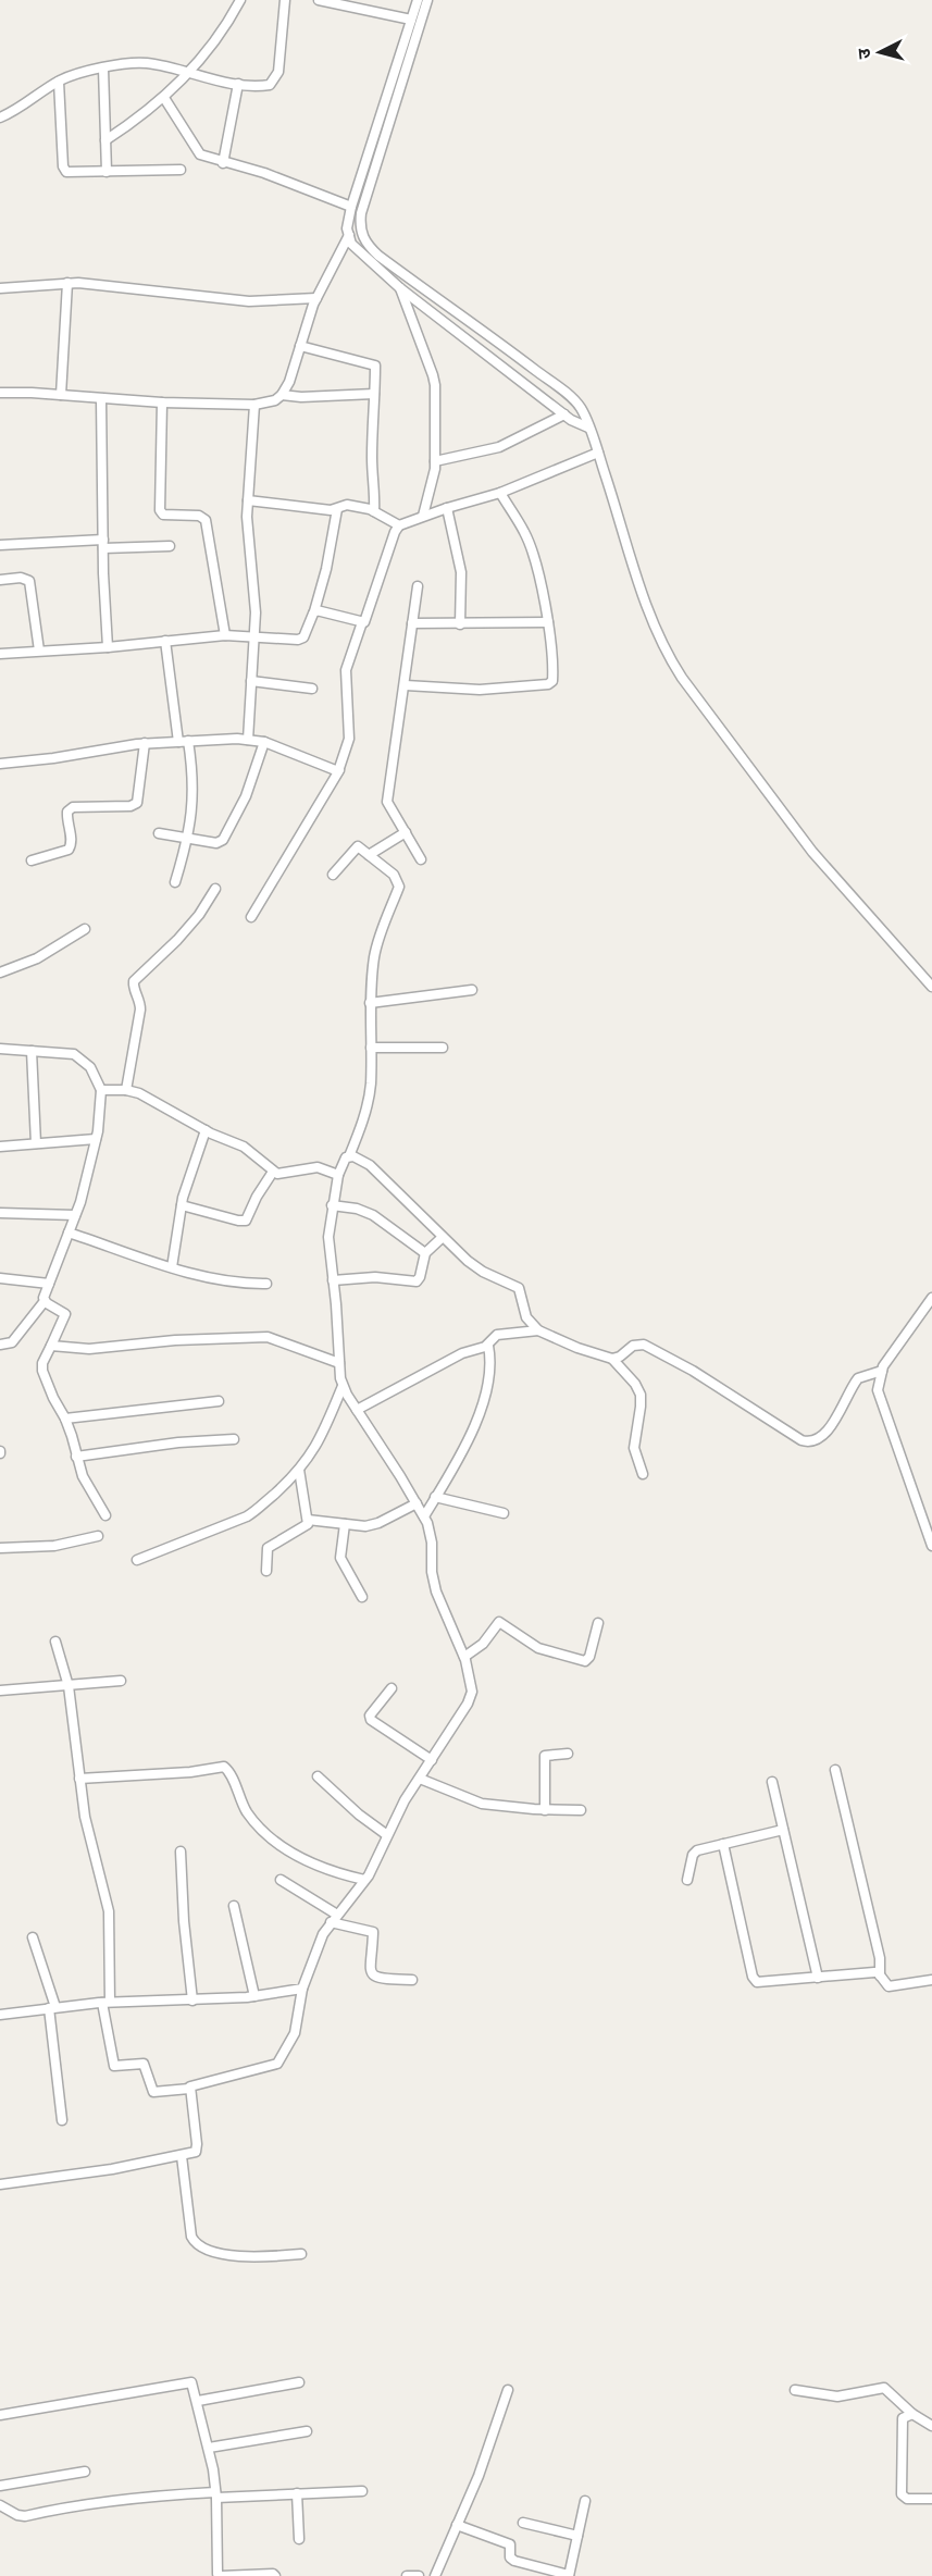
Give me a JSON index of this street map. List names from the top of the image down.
{
  "north": "left"
}
